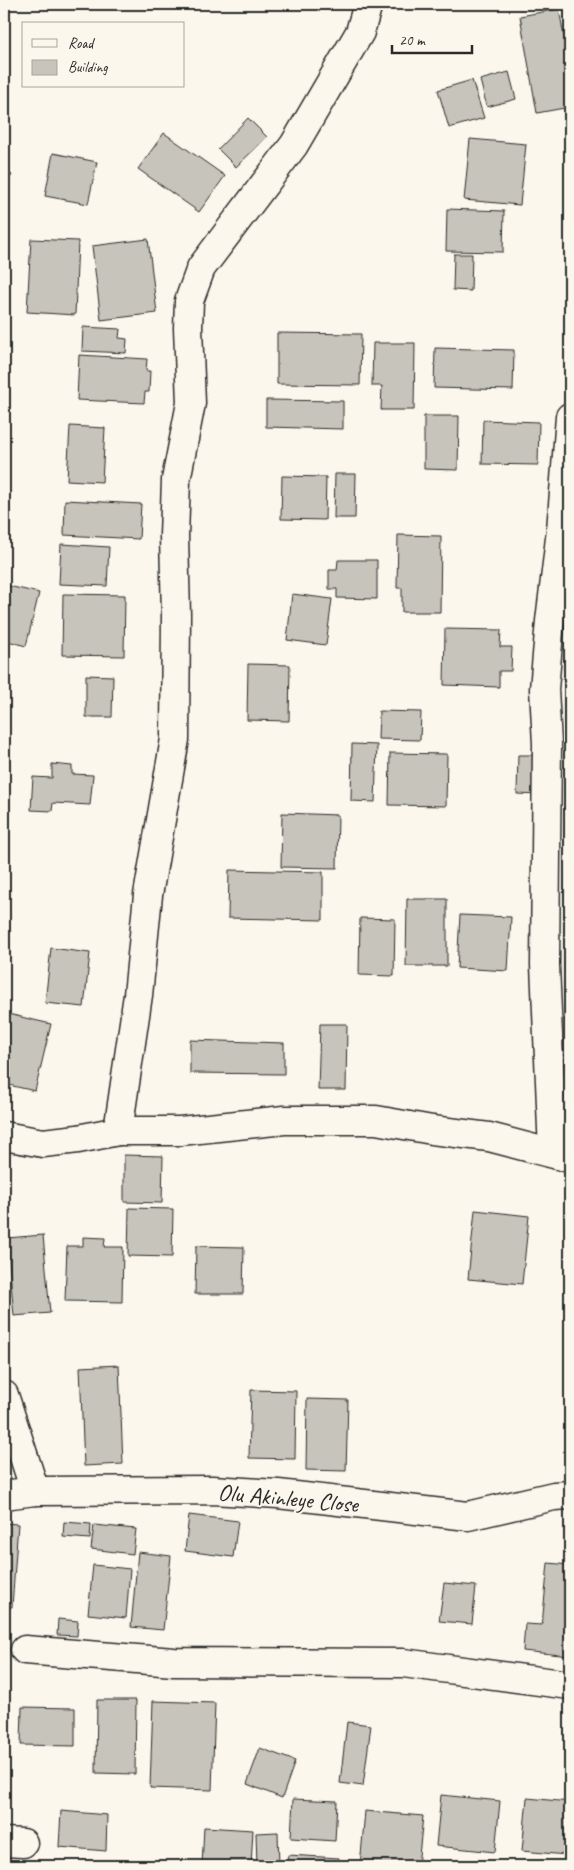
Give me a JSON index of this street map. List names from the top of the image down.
{
  "streets": {
    "street": ["Olu Akinleye Close"]
  },
  "legend": ["Road", "Building"],
  "scale_bar": "20 m"
}
